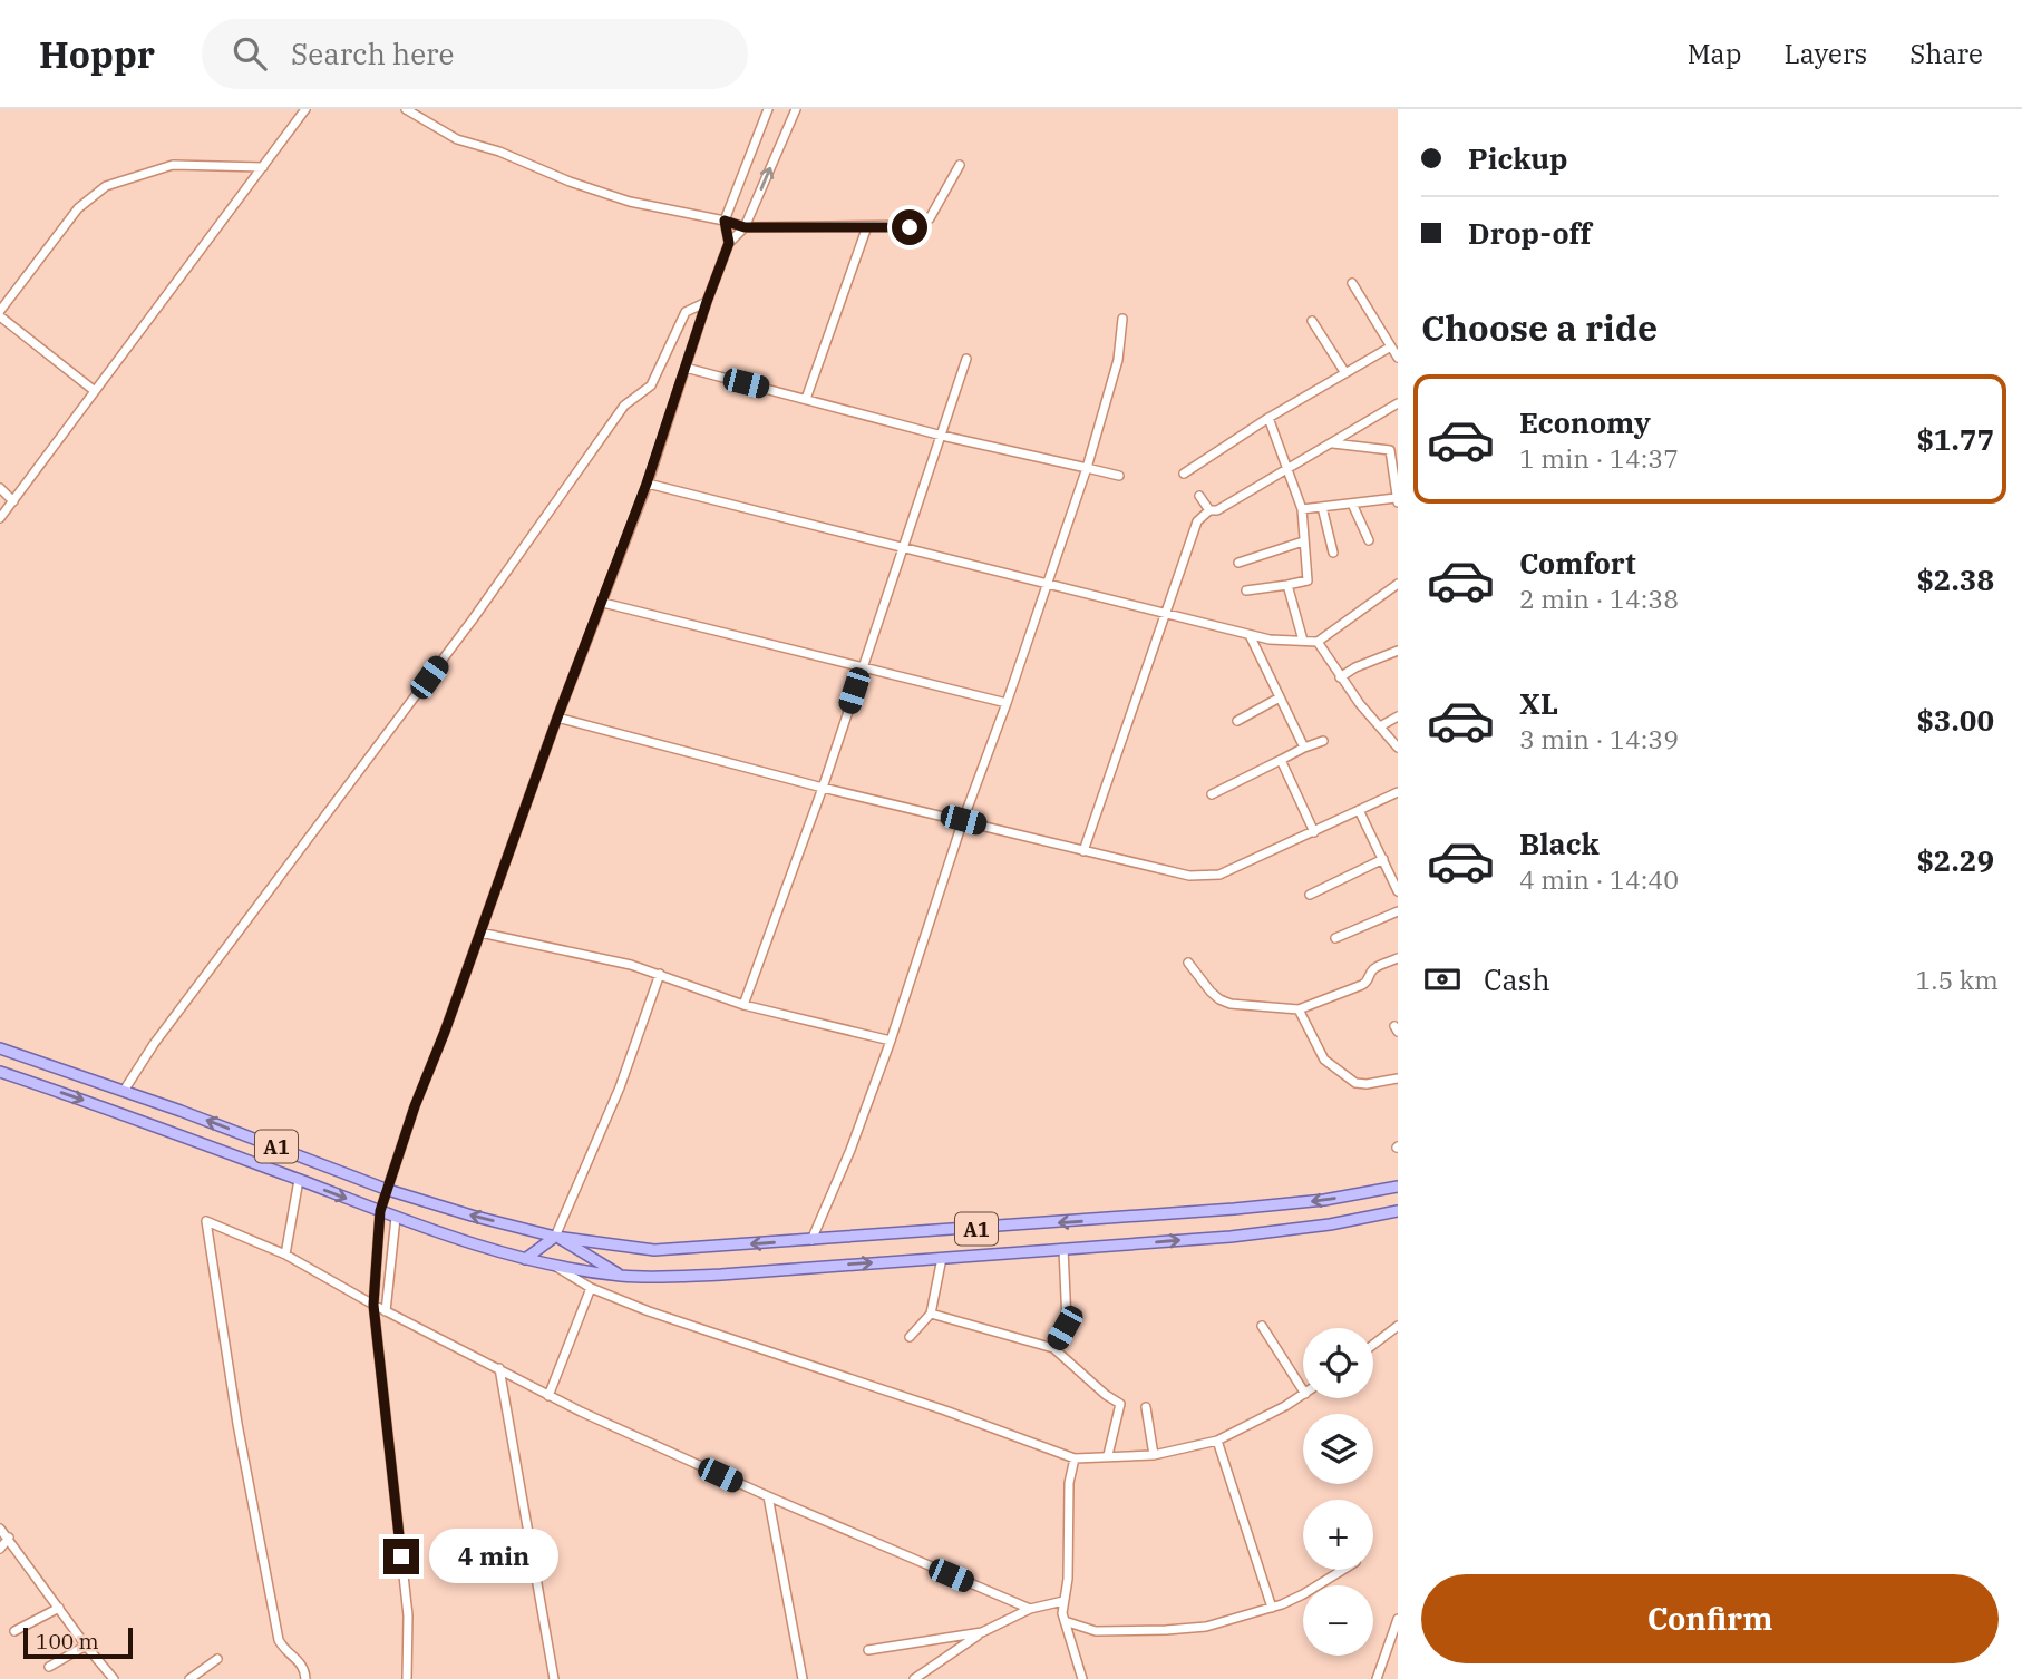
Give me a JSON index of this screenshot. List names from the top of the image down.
{
  "streets": {
    "main road": ["A1"]
  },
  "scale_bar": "100 m",
  "page": {
    "header": "Hoppr",
    "search": "Search here",
    "nav": ["Map", "Layers", "Share"],
    "banner": ["Pickup", "Drop-off"],
    "heading": "Choose a ride",
    "list": [
      {
        "name": "Economy",
        "note": "1 min · 14:37",
        "value": "$1.77"
      },
      {
        "name": "Comfort",
        "note": "2 min · 14:38",
        "value": "$2.38"
      },
      {
        "name": "XL",
        "note": "3 min · 14:39",
        "value": "$3.00"
      },
      {
        "name": "Black",
        "note": "4 min · 14:40",
        "value": "$2.29"
      }
    ],
    "pay": ["Cash", "1.5 km"],
    "map_buttons": ["+", "−"],
    "bubble": "4 min",
    "buttons": "Confirm",
    "scale": "100 m"
  }
}
